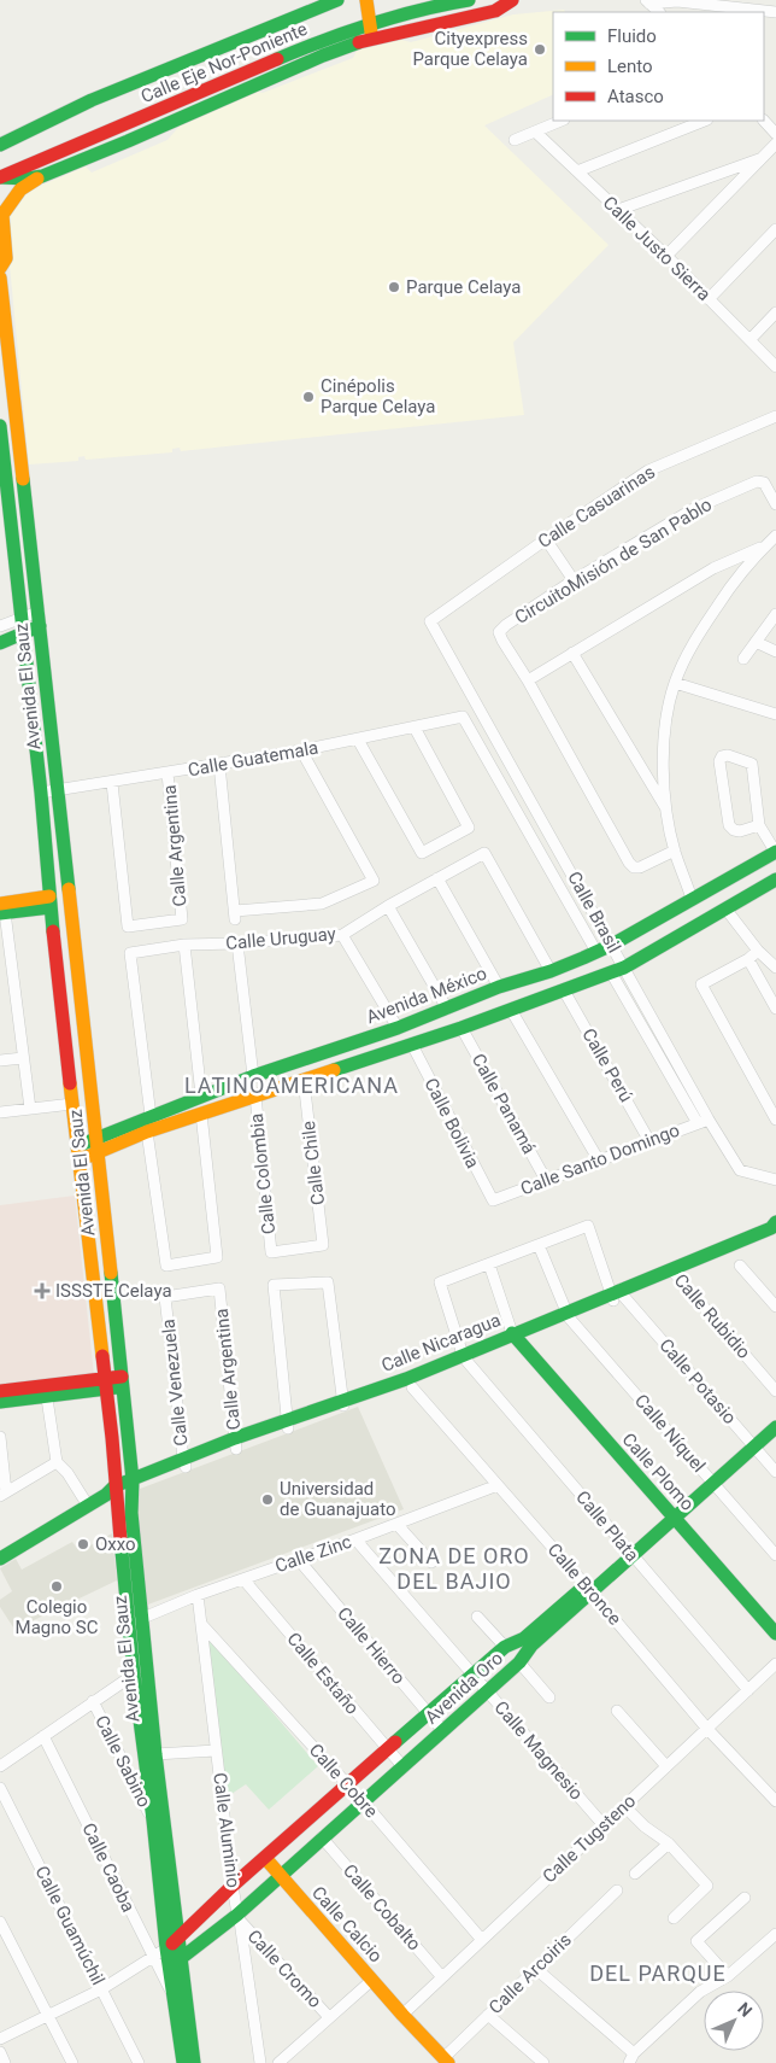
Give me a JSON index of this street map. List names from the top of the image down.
{
  "streets": {
    "main road": [
      "Calle Eje Nor-Poniente",
      "Avenida El Sauz",
      "Avenida México",
      "Calle Nicaragua",
      "Calle Plomo",
      "Avenida Oro",
      "Calle Calcio"
    ],
    "street": [
      "Calle Justo Sierra",
      "Calle Casuarinas",
      "CircuitoMisión de San Pablo",
      "Calle Guatemala",
      "Calle Argentina",
      "Calle Brasil",
      "Calle Uruguay",
      "Calle Perú",
      "Calle Panamá",
      "Calle Bolivia",
      "Calle Santo Domingo",
      "Calle Chile",
      "Calle Colombia",
      "Calle Rubidio",
      "Calle Potasio",
      "Calle Venezuela",
      "Calle Níquel",
      "Calle Plata",
      "Calle Zinc",
      "Calle Bronce",
      "Calle Hierro",
      "Calle Estaño",
      "Calle Magnesio",
      "Calle Sabino",
      "Calle Cobre",
      "Calle Aluminio",
      "Calle Tugsteno",
      "Calle Caoba",
      "Calle Cobalto",
      "Calle Guamúchil",
      "Calle Cromo",
      "Calle Arcoiris"
    ]
  },
  "crossings": [
    ["Calle Casuarinas", "Calle Brasil"],
    ["Avenida El Sauz", "Calle Guatemala"],
    ["Avenida El Sauz", "Avenida México"],
    ["Avenida El Sauz", "Calle Nicaragua"],
    ["Avenida El Sauz", "Calle Zinc"],
    ["Avenida El Sauz", "Avenida Oro"],
    ["Avenida El Sauz", "Calle Sabino"],
    ["Avenida El Sauz", "Calle Caoba"],
    ["Calle Guatemala", "Calle Argentina"],
    ["Calle Guatemala", "Calle Uruguay"],
    ["Calle Guatemala", "Avenida México"],
    ["Calle Argentina", "Calle Nicaragua"],
    ["Calle Argentina", "Calle Venezuela"],
    ["Calle Brasil", "Avenida México"],
    ["Calle Brasil", "Calle Santo Domingo"],
    ["Calle Uruguay", "Avenida México"],
    ["Calle Perú", "Calle Santo Domingo"],
    ["Calle Panamá", "Calle Santo Domingo"],
    ["Calle Bolivia", "Calle Santo Domingo"],
    ["Calle Chile", "Calle Colombia"],
    ["Calle Rubidio", "Calle Nicaragua"],
    ["Calle Nicaragua", "Calle Potasio"],
    ["Calle Nicaragua", "Calle Venezuela"],
    ["Calle Nicaragua", "Calle Níquel"],
    ["Calle Nicaragua", "Calle Plomo"],
    ["Calle Nicaragua", "Calle Plata"],
    ["Calle Nicaragua", "Calle Bronce"],
    ["Calle Potasio", "Avenida Oro"],
    ["Calle Níquel", "Avenida Oro"],
    ["Calle Plomo", "Avenida Oro"],
    ["Calle Plata", "Avenida Oro"],
    ["Calle Plata", "Calle Tugsteno"],
    ["Calle Zinc", "Calle Bronce"],
    ["Calle Zinc", "Calle Hierro"],
    ["Calle Zinc", "Calle Estaño"],
    ["Calle Zinc", "Calle Magnesio"],
    ["Calle Zinc", "Calle Aluminio"],
    ["Calle Bronce", "Avenida Oro"],
    ["Calle Bronce", "Calle Tugsteno"],
    ["Calle Hierro", "Avenida Oro"],
    ["Calle Estaño", "Avenida Oro"],
    ["Avenida Oro", "Calle Magnesio"],
    ["Avenida Oro", "Calle Cobre"],
    ["Avenida Oro", "Calle Aluminio"],
    ["Avenida Oro", "Calle Cobalto"],
    ["Avenida Oro", "Calle Calcio"],
    ["Avenida Oro", "Calle Cromo"],
    ["Calle Magnesio", "Calle Tugsteno"],
    ["Calle Cobre", "Calle Aluminio"],
    ["Calle Cobre", "Calle Tugsteno"],
    ["Calle Aluminio", "Calle Cromo"],
    ["Calle Tugsteno", "Calle Cobalto"],
    ["Calle Tugsteno", "Calle Calcio"],
    ["Calle Calcio", "Calle Arcoiris"]
  ],
  "districts": ["LATINOAMERICANA", "ZONA DE ORO DEL BAJIO", "DEL PARQUE"],
  "places": {
    "other": [
      "Cityexpress Parque Celaya",
      "Parque Celaya",
      "Cinépolis Parque Celaya",
      "Universidad de Guanajuato",
      "Oxxo",
      "Colegio Magno SC"
    ],
    "health": ["ISSSTE Celaya"]
  },
  "legend": ["Fluido", "Lento", "Atasco"],
  "north": "top right"
}
